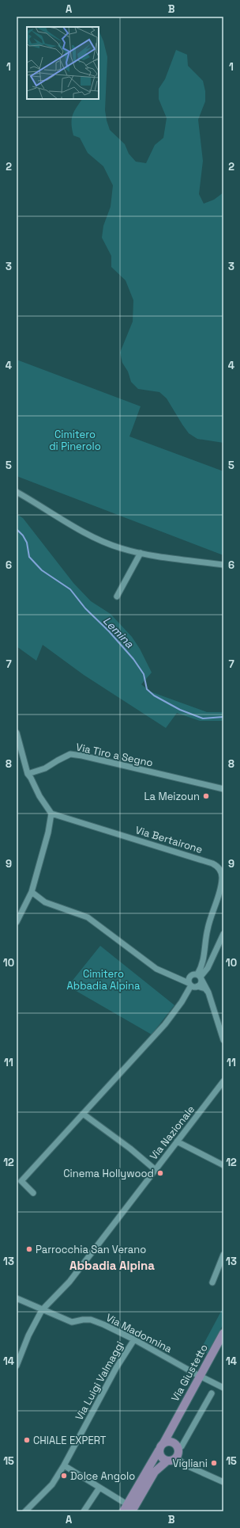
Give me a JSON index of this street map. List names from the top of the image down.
{
  "streets": {
    "main road": ["Via Giustetto"],
    "street": [
      "Via Tiro a Segno",
      "Via Bertairone",
      "Via Nazionale",
      "Via Madonnina",
      "Via Luigi Valmaggi"
    ]
  },
  "crossings": [
    ["Via Nazionale", "Via Madonnina"],
    ["Via Madonnina", "Via Giustetto"],
    ["Via Madonnina", "Via Luigi Valmaggi"]
  ],
  "districts": ["Abbadia Alpina"],
  "water": ["Lemina"],
  "parks": ["Cimitero di Pinerolo", "Cimitero Abbadia Alpina"],
  "places": [
    "La Meizoun",
    "Cinema Hollywood",
    "Parrocchia San Verano",
    "CHIALE EXPERT",
    "Vigliani",
    "Dolce Angolo"
  ],
  "grid": {
    "columns": ["A", "B"],
    "rows": [
      "1",
      "2",
      "3",
      "4",
      "5",
      "6",
      "7",
      "8",
      "9",
      "10",
      "11",
      "12",
      "13",
      "14",
      "15"
    ]
  }
}
